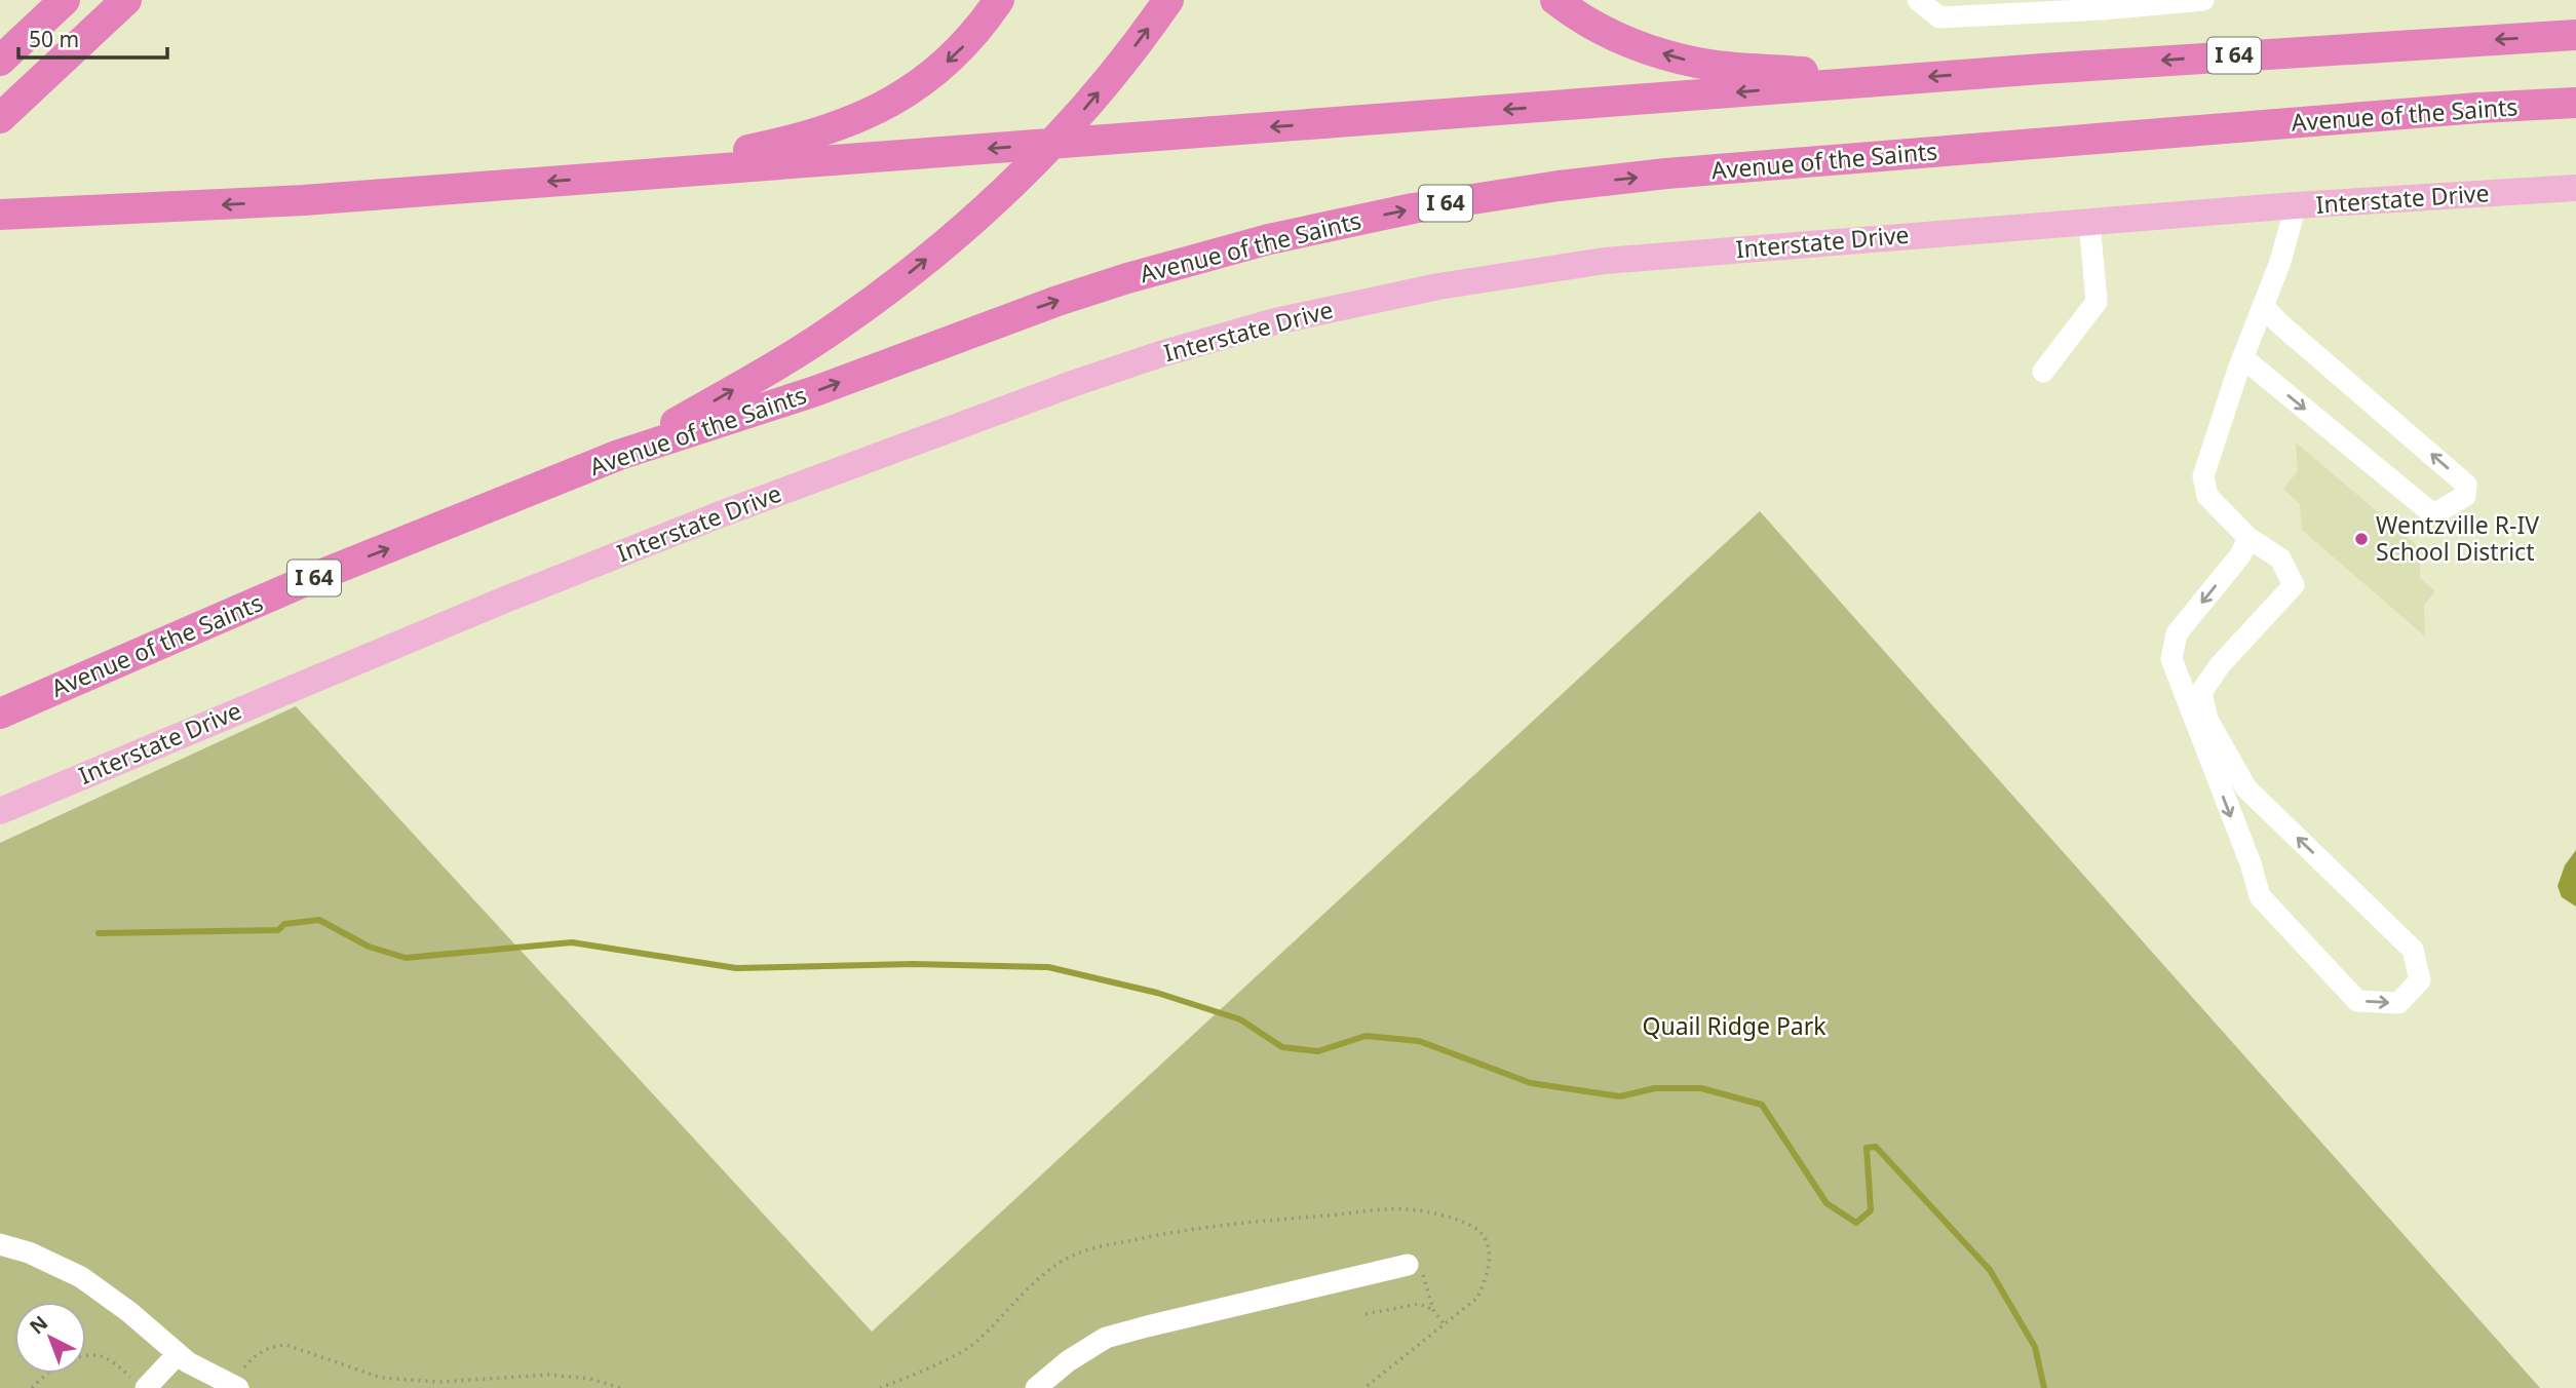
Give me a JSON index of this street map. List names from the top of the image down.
{
  "streets": {
    "highway": ["I 64", "Avenue of the Saints"],
    "main road": ["Interstate Drive"]
  },
  "parks": ["Quail Ridge Park"],
  "places": ["Wentzville R-IV School District"],
  "scale_bar": "50 m",
  "north": "top left"
}
